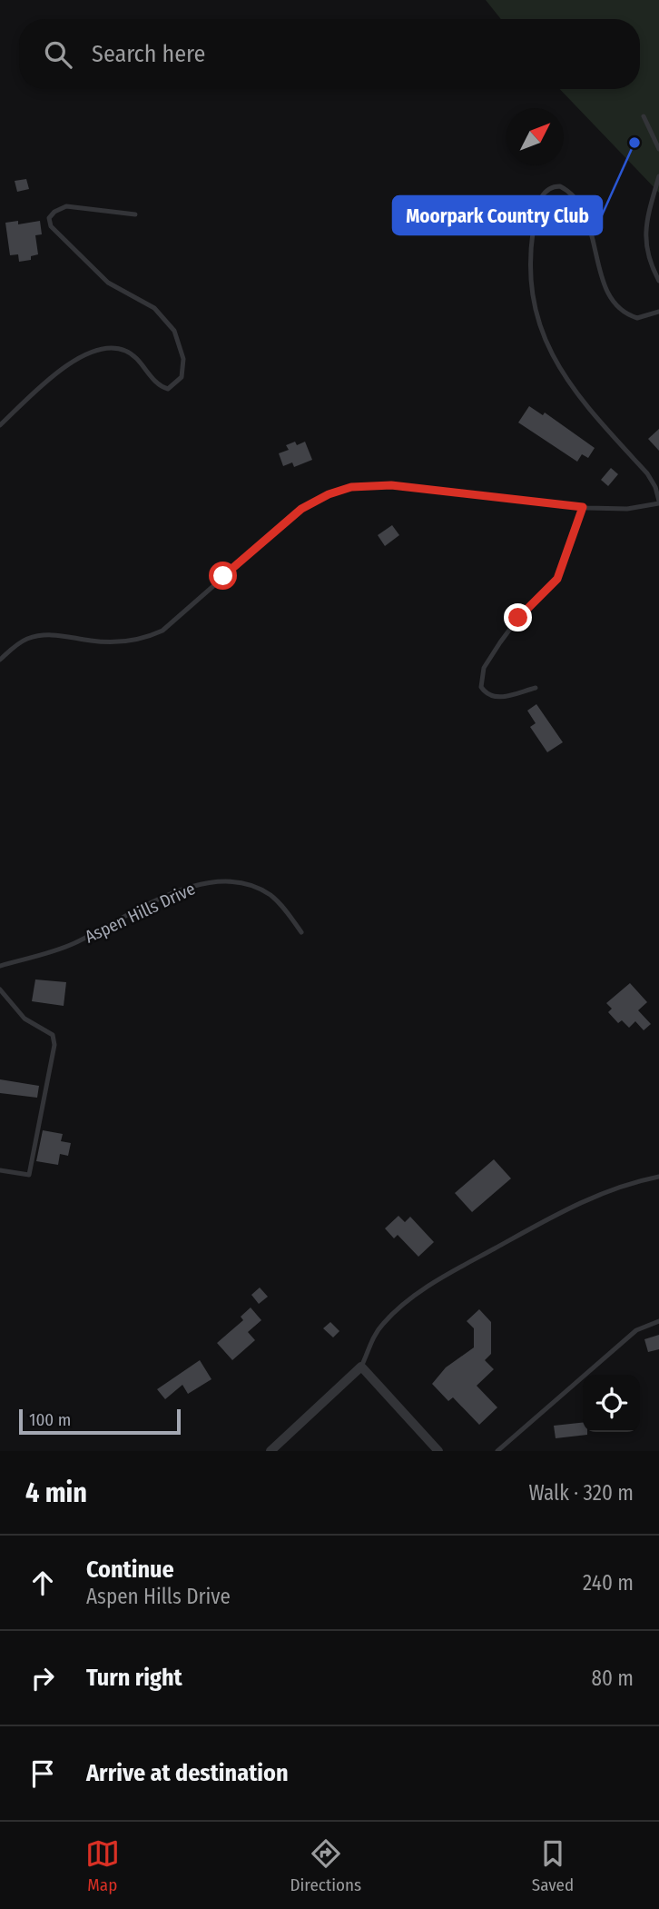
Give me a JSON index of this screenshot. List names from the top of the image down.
{
  "streets": {
    "lane": ["Aspen Hills Drive"]
  },
  "places": ["Moorpark Country Club"],
  "scale_bar": "100 m",
  "north": "top right",
  "page": {
    "search": "Search here",
    "scale": "100 m",
    "heading": ["4 min", "Walk · 320 m"],
    "list": [
      ["Continue", "Aspen Hills Drive", "240 m"],
      ["Turn right", "80 m"],
      "Arrive at destination"
    ],
    "nav": ["Map", "Directions", "Saved"]
  }
}
